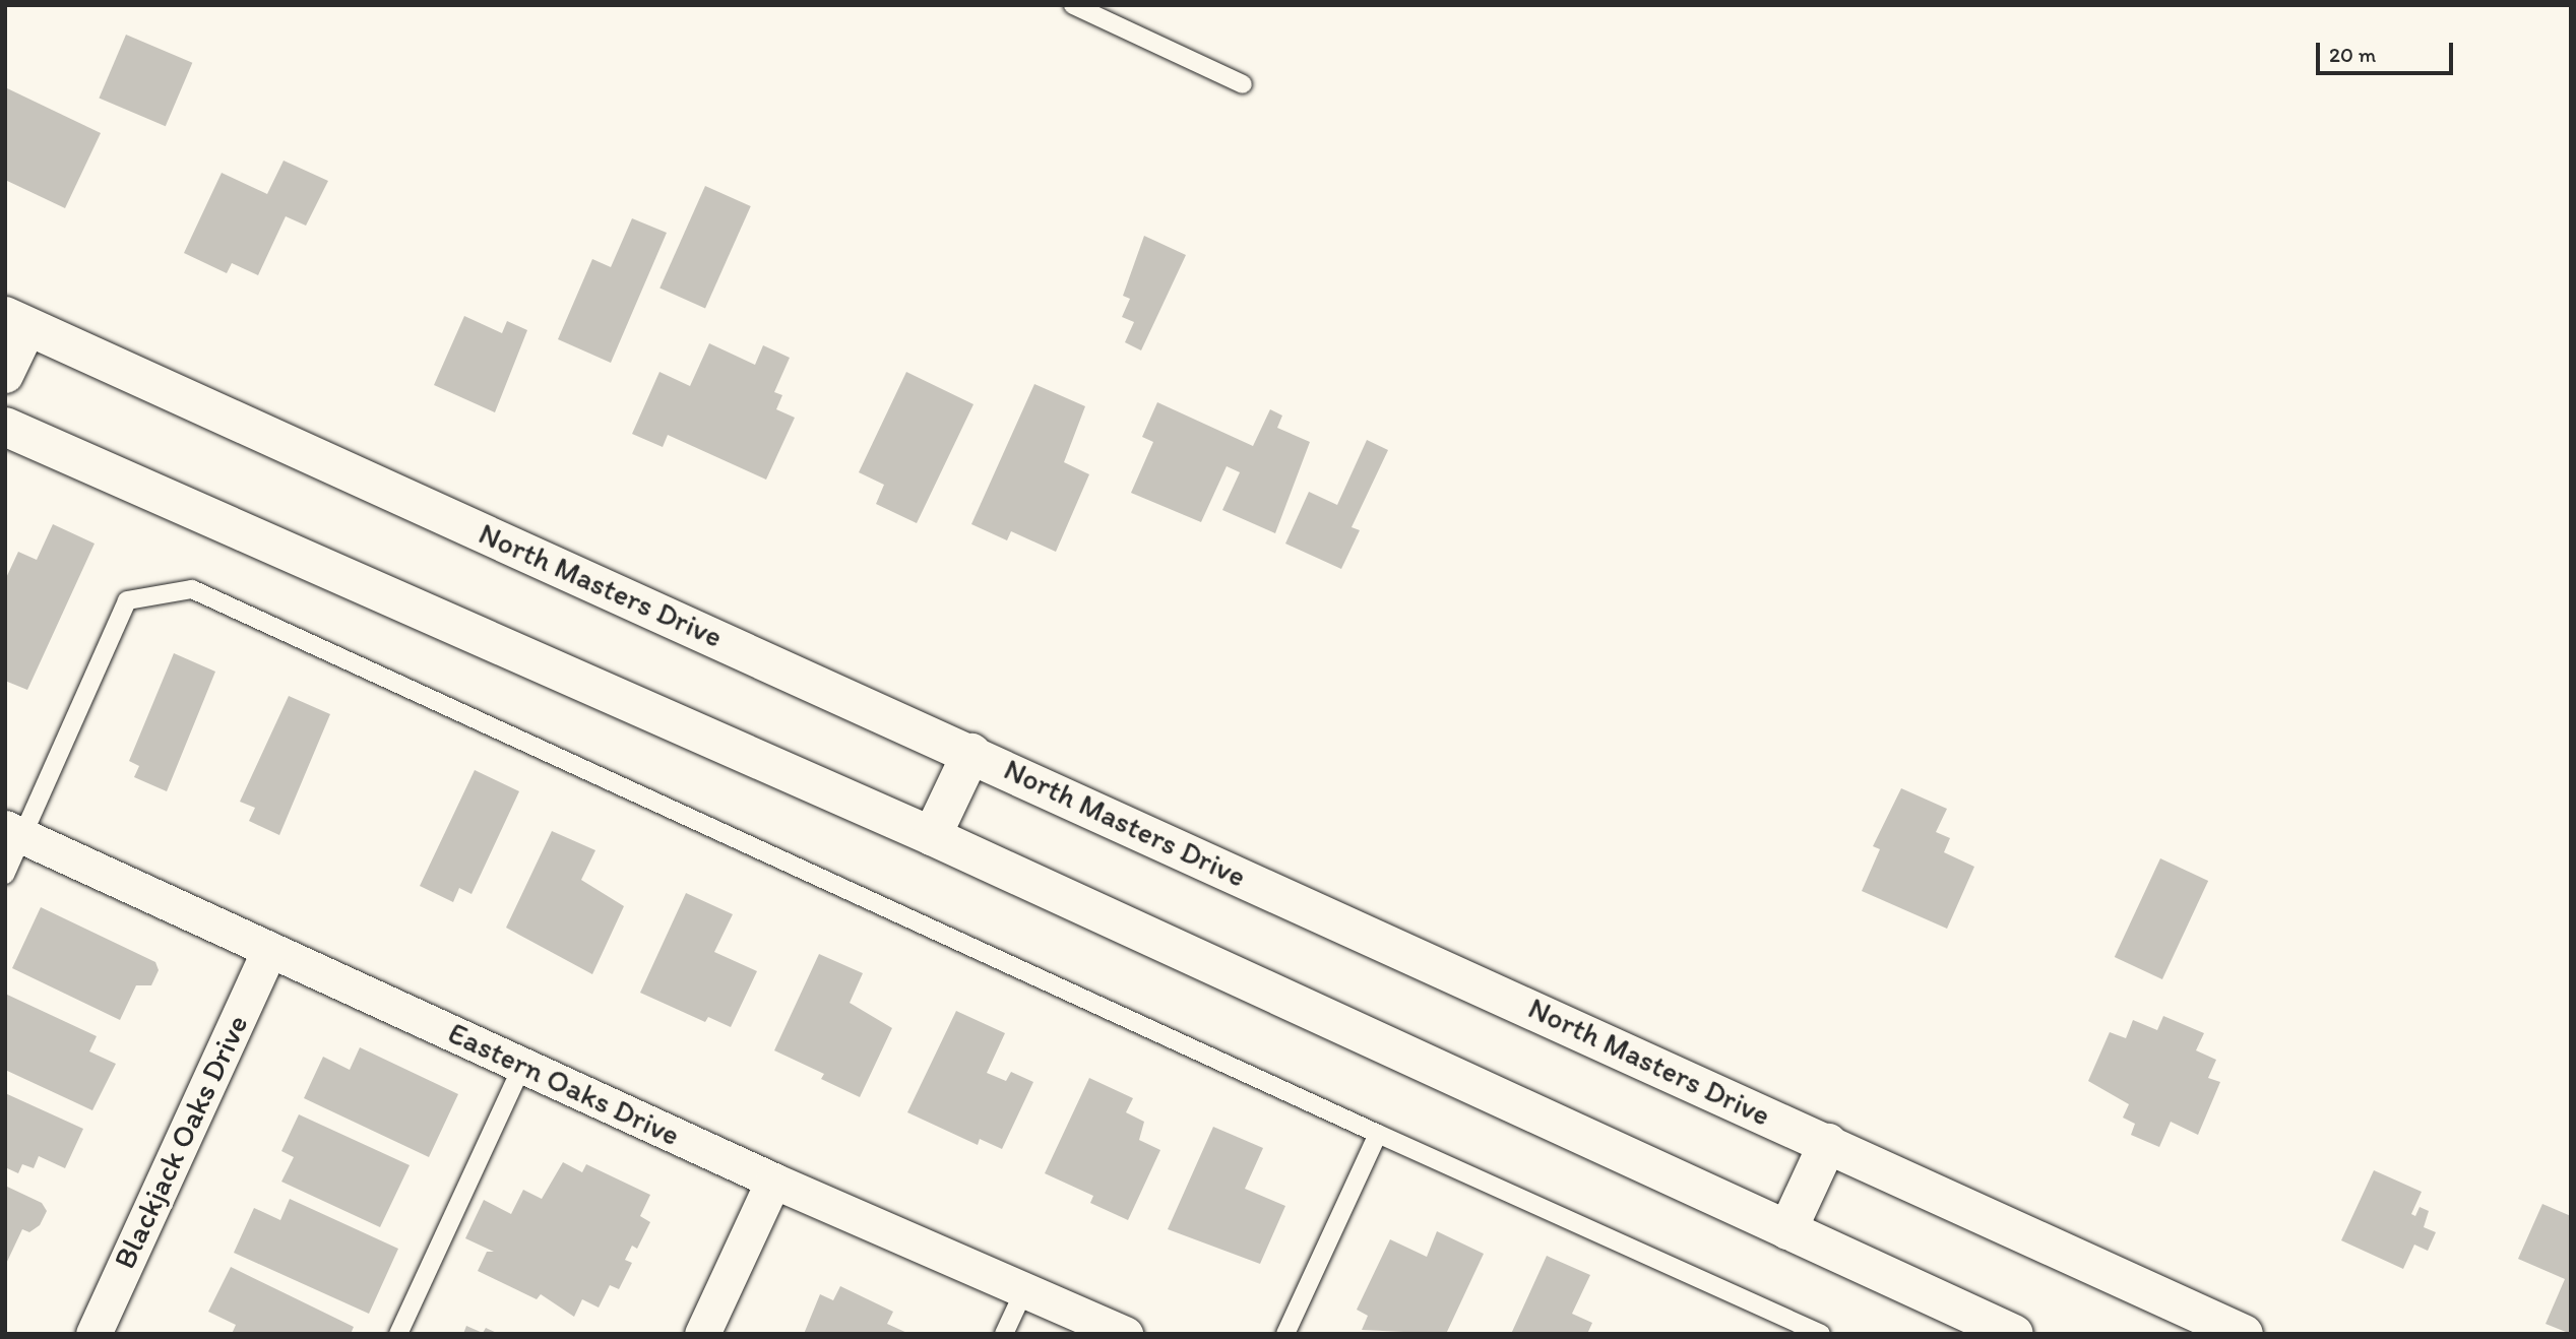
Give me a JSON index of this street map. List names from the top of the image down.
{
  "streets": {
    "main road": ["North Masters Drive"],
    "street": ["Eastern Oaks Drive", "Blackjack Oaks Drive"]
  },
  "crossings": [
    ["Eastern Oaks Drive", "Blackjack Oaks Drive"]
  ],
  "scale_bar": "20 m"
}
